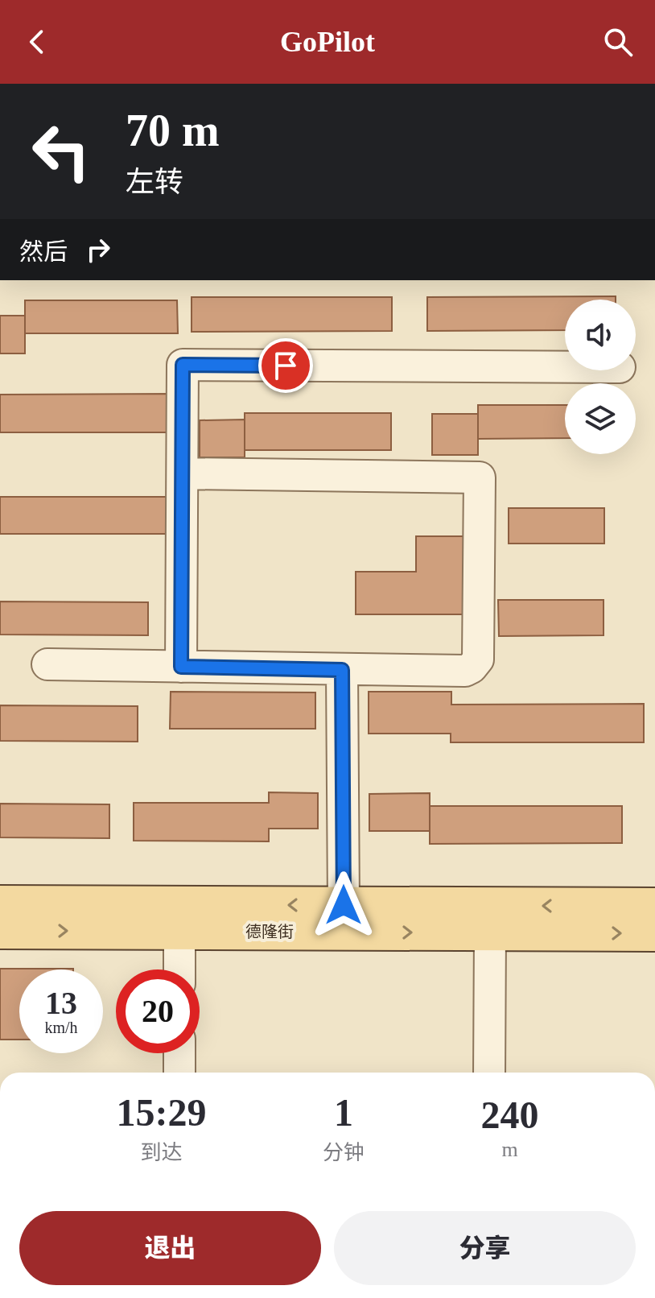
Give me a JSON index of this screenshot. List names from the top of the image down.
{
  "streets": {
    "main road": ["德隆街"]
  },
  "page": {
    "header": "GoPilot",
    "turn": ["70 m", "左转"],
    "then": "然后",
    "speed": "13 km/h",
    "limit": "20",
    "eta": [
      "15:29",
      "到达",
      "1",
      "分钟",
      "240",
      "m"
    ],
    "buttons": ["退出", "分享"]
  }
}
